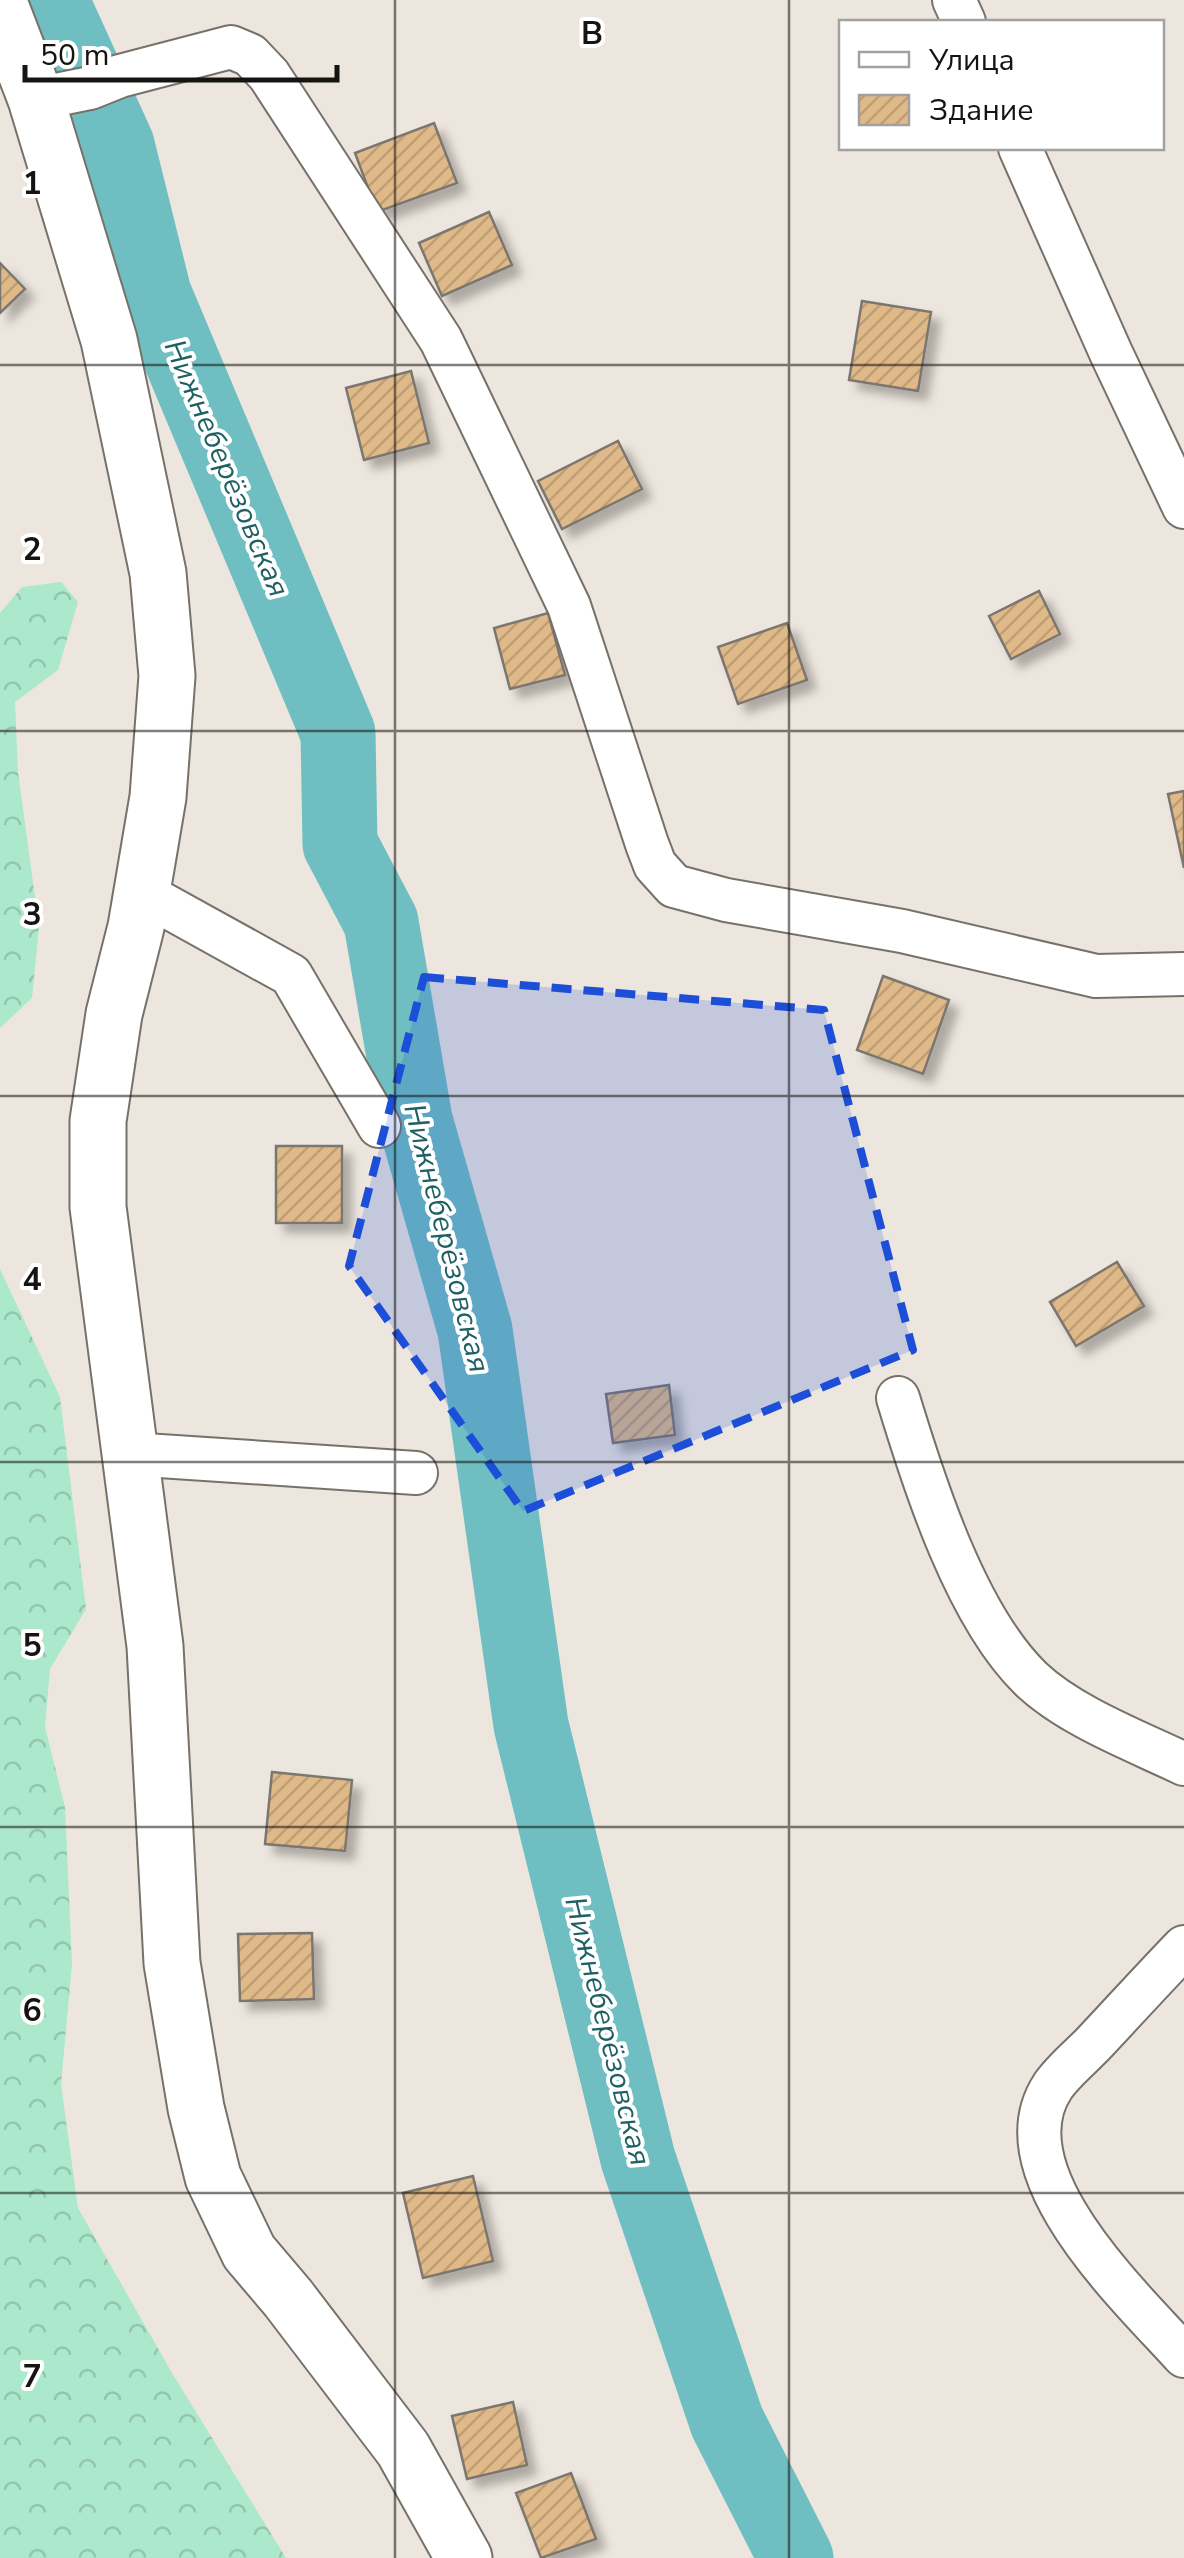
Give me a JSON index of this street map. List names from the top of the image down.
{
  "water": ["Нижнеберёзовская"],
  "legend": ["Улица", "Здание"],
  "scale_bar": "50 m",
  "grid": {
    "columns": ["B"],
    "rows": [
      "1",
      "2",
      "3",
      "4",
      "5",
      "6",
      "7"
    ]
  }
}
